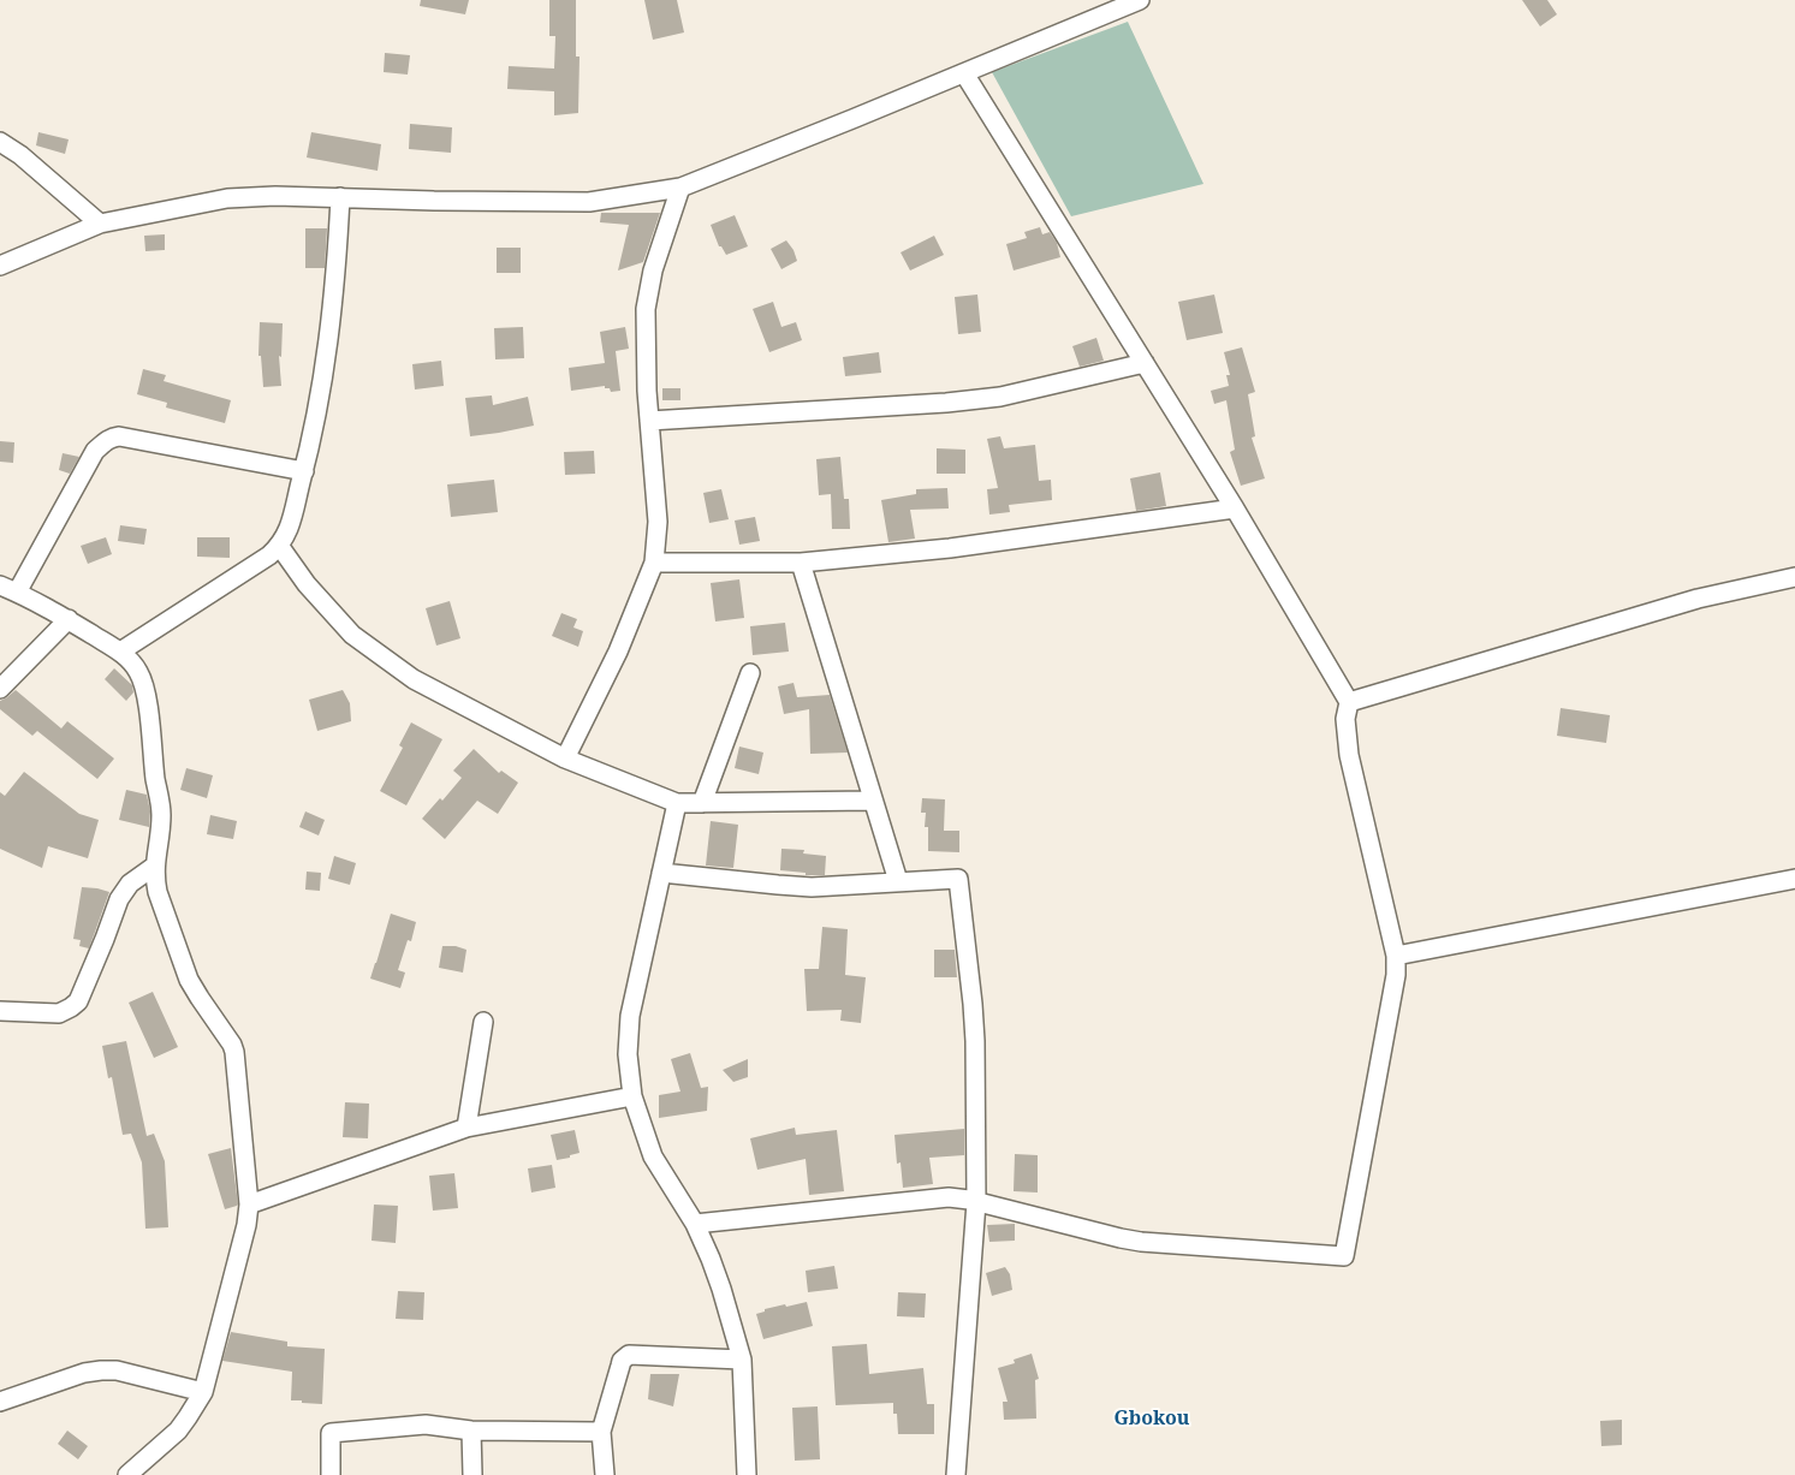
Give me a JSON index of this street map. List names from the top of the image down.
{
  "districts": ["Gbokou"]
}
